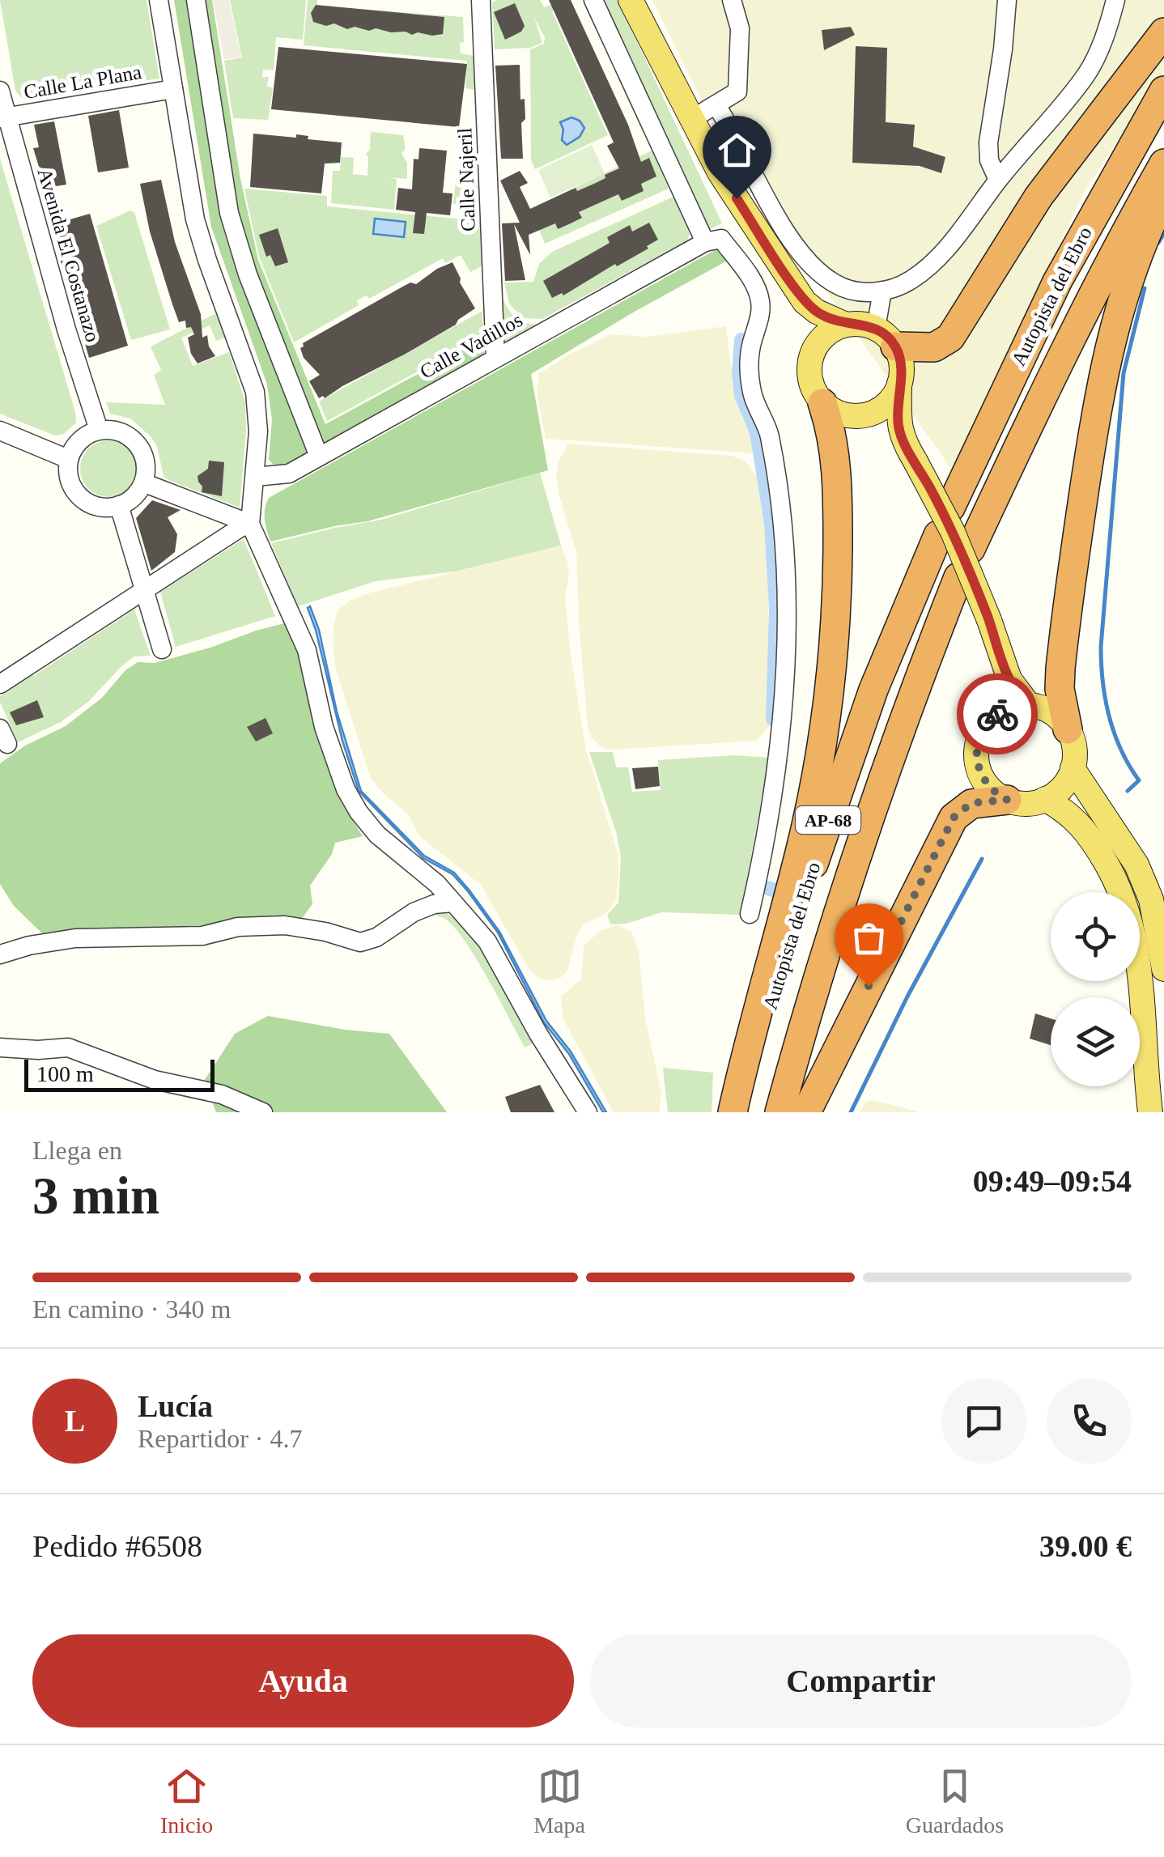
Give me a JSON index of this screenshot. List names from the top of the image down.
{
  "streets": {
    "highway": ["Autopista del Ebro", "AP-68"],
    "street": [
      "Calle La Plana",
      "Calle Najeril",
      "Avenida El Costanazo",
      "Calle Vadillos"
    ]
  },
  "crossings": [
    ["Calle La Plana", "Avenida El Costanazo"],
    ["Calle Najeril", "Calle Vadillos"]
  ],
  "scale_bar": "100 m",
  "page": {
    "scale": "100 m",
    "heading": ["3 min", "Llega en", "09:49–09:54"],
    "panel": [
      "Lucía",
      "Repartidor · 4.7",
      "Pedido #6508",
      "39.00 €"
    ],
    "bar": "En camino · 340 m",
    "round": "L",
    "buttons": ["Ayuda", "Compartir"],
    "tabs": ["Inicio", "Mapa", "Guardados"]
  }
}
